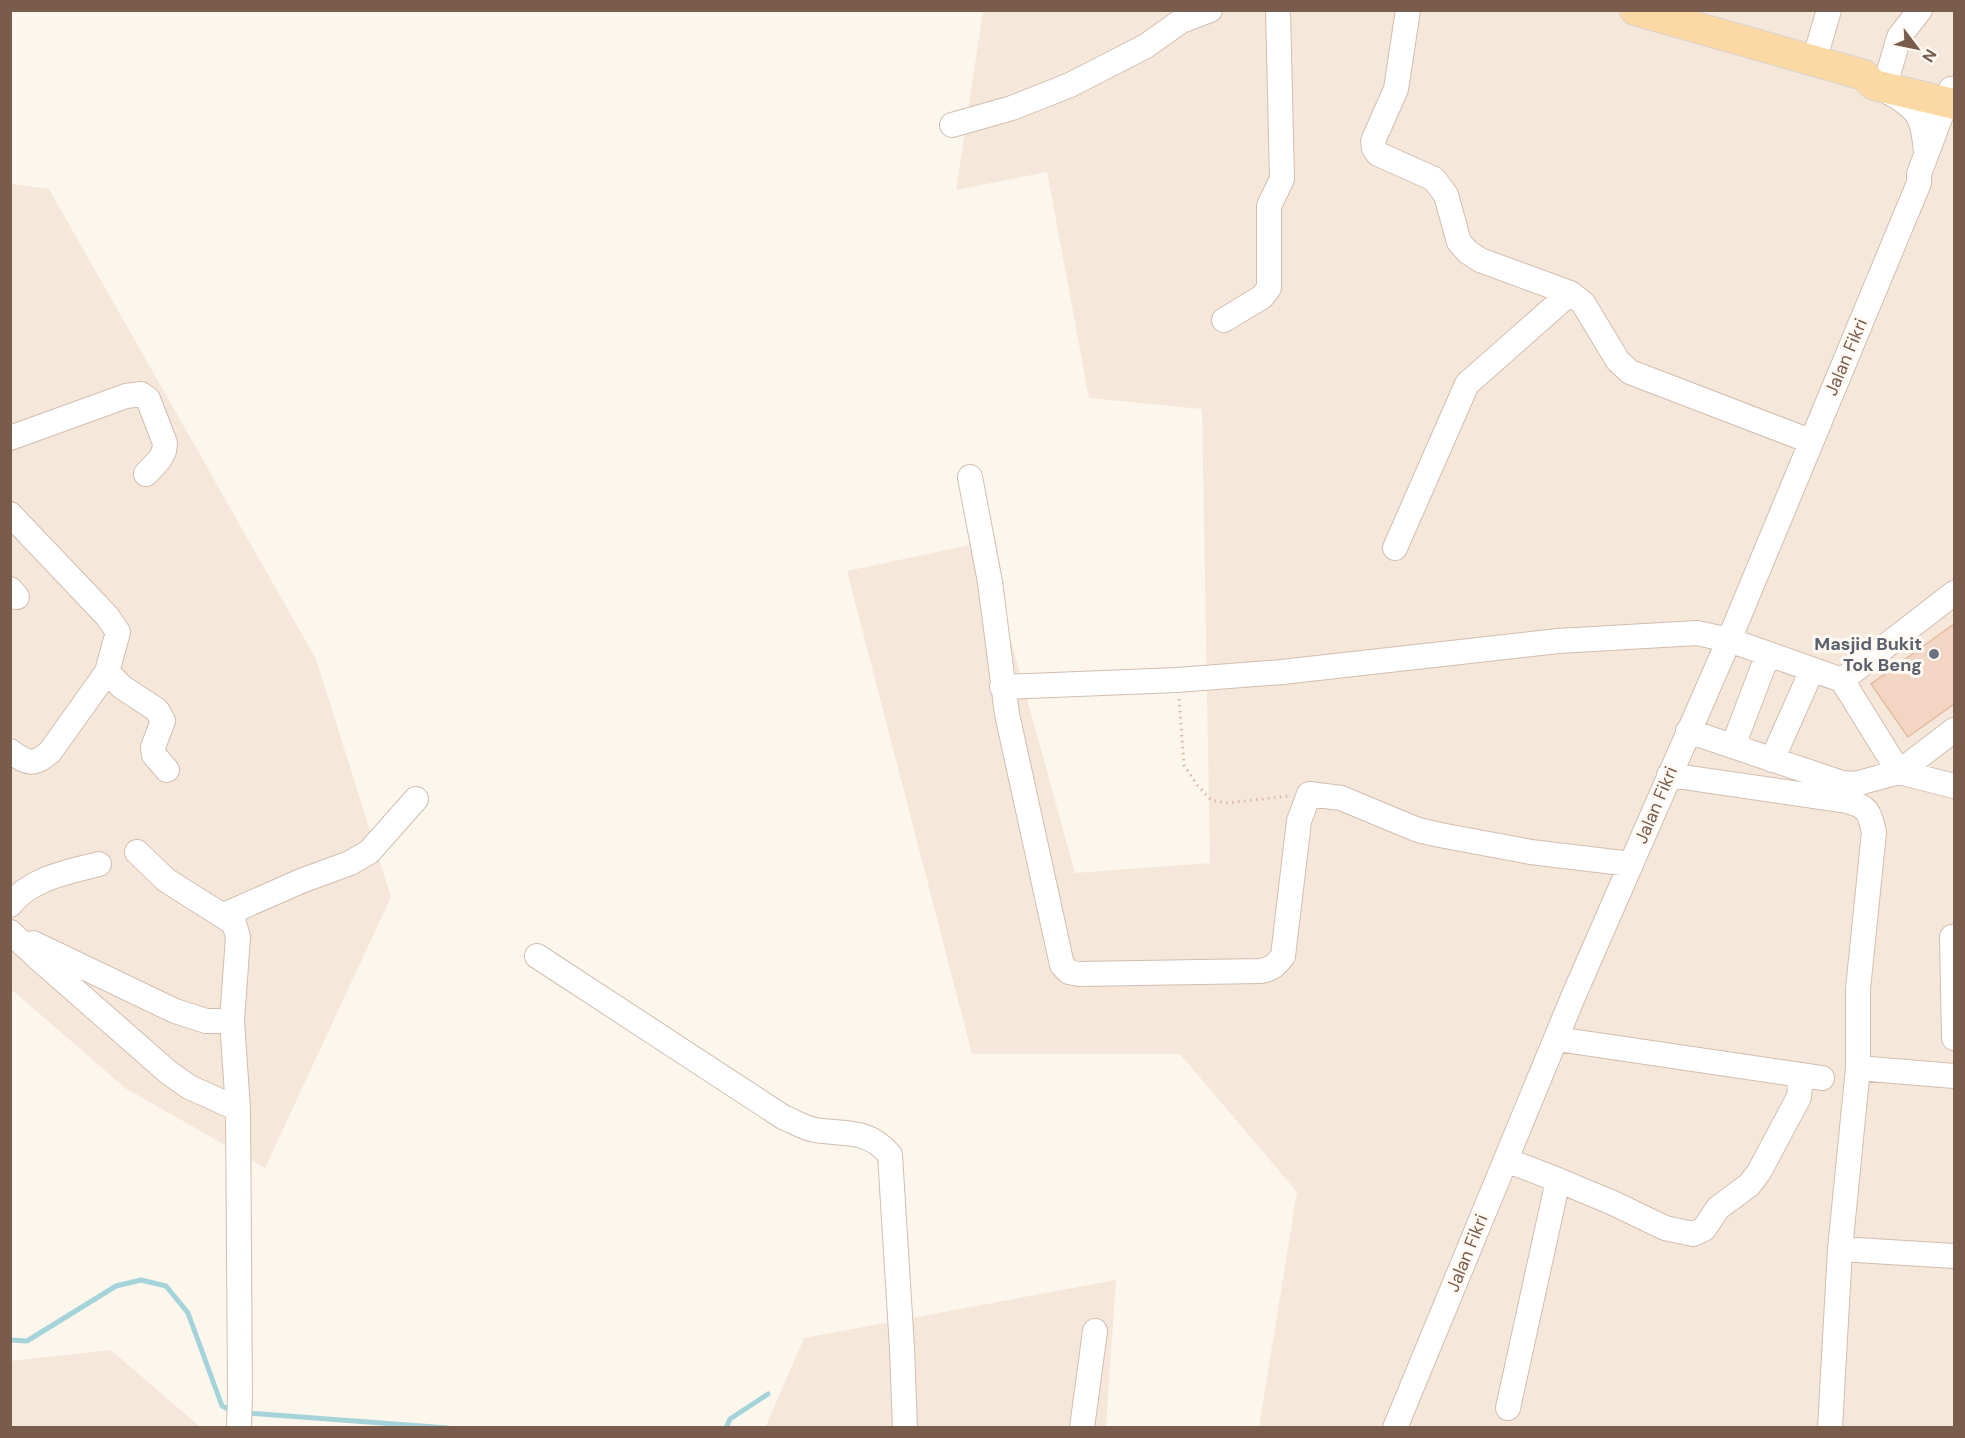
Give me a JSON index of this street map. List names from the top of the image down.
{
  "streets": {
    "street": ["Jalan Fikri"]
  },
  "places": ["Masjid Bukit Tok Beng"],
  "north": "bottom right"
}
